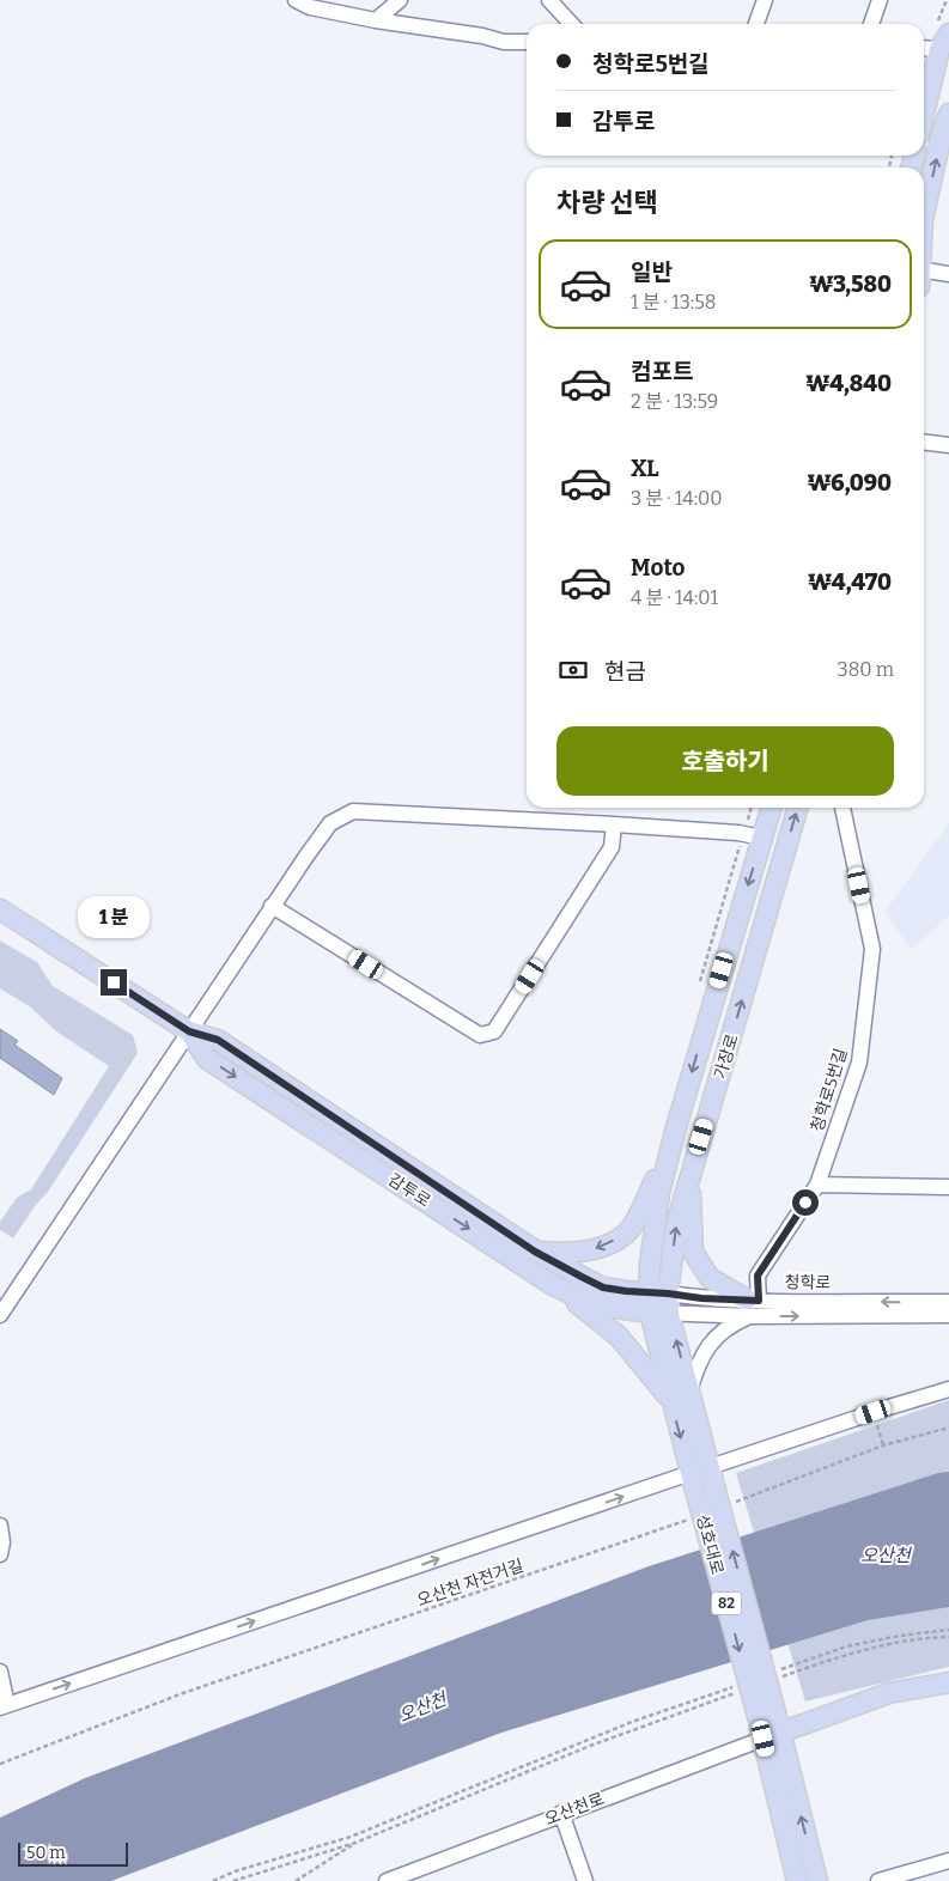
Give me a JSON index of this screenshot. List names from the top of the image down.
{
  "streets": {
    "main road": [
      "가장로",
      "감투로",
      "성호대로",
      "82",
      "오산천로"
    ],
    "street": ["청학로5번길", "청학로"],
    "path": ["오산천 자전거길"]
  },
  "crossings": [
    ["가장로", "감투로"],
    ["가장로", "청학로"],
    ["가장로", "성호대로"],
    ["청학로5번길", "청학로"],
    ["감투로", "청학로"],
    ["감투로", "성호대로"],
    ["청학로", "성호대로"],
    ["성호대로", "오산천로"]
  ],
  "water": ["오산천"],
  "scale_bar": "50 m",
  "page": {
    "banner": ["청학로5번길", "감투로"],
    "heading": "차량 선택",
    "list": [
      {
        "name": "일반",
        "note": "1 분 · 13:58",
        "value": "₩3,580"
      },
      {
        "name": "컴포트",
        "note": "2 분 · 13:59",
        "value": "₩4,840"
      },
      {
        "name": "XL",
        "note": "3 분 · 14:00",
        "value": "₩6,090"
      },
      {
        "name": "Moto",
        "note": "4 분 · 14:01",
        "value": "₩4,470"
      }
    ],
    "pay": ["현금", "380 m"],
    "buttons": "호출하기",
    "bubble": "1 분",
    "scale": "50 m"
  }
}
